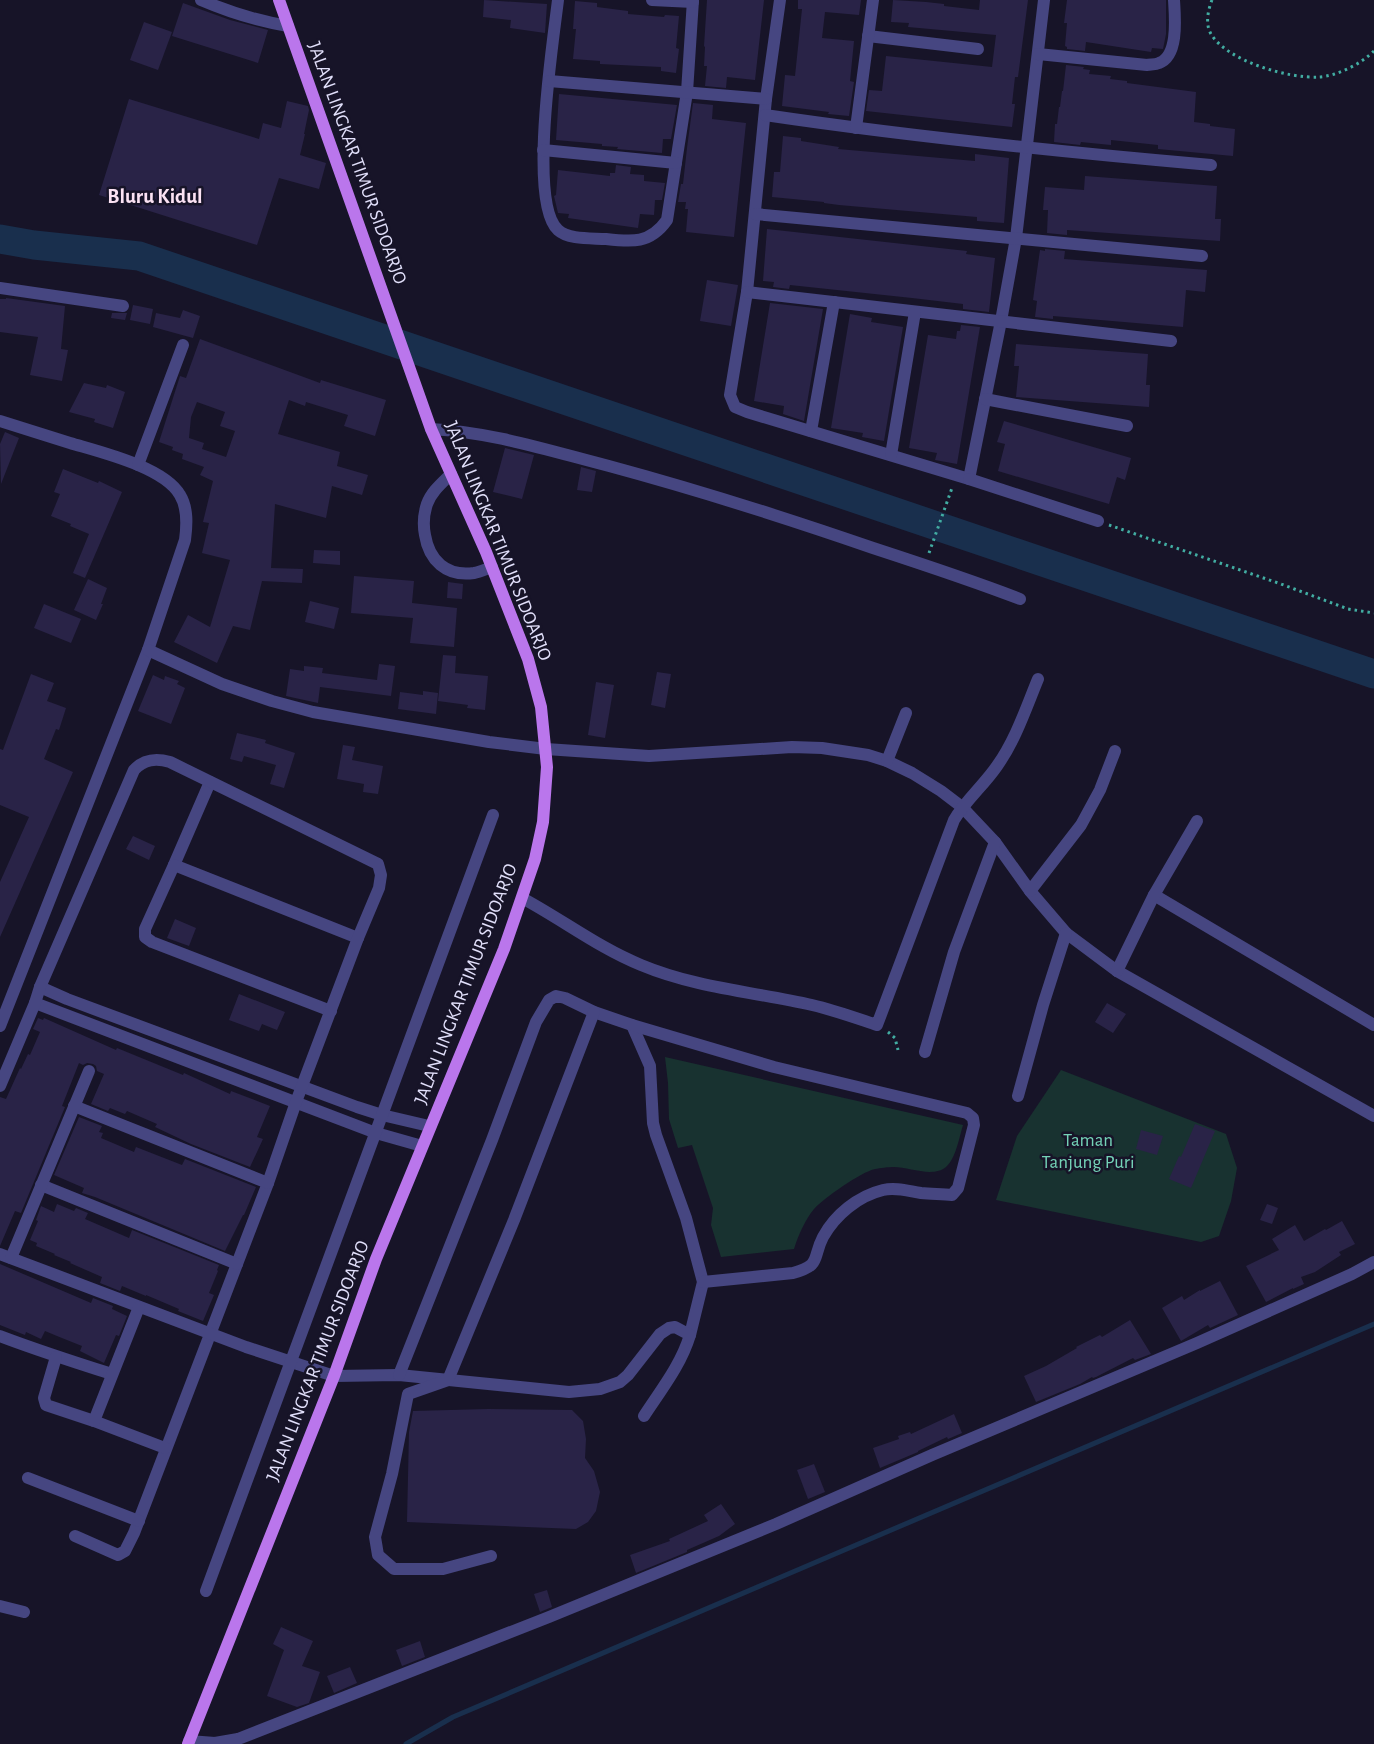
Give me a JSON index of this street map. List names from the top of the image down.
{
  "streets": {
    "main road": ["JALAN LINGKAR TIMUR SIDOARJO"]
  },
  "districts": ["Bluru Kidul"],
  "parks": ["Taman Tanjung Puri"]
}
